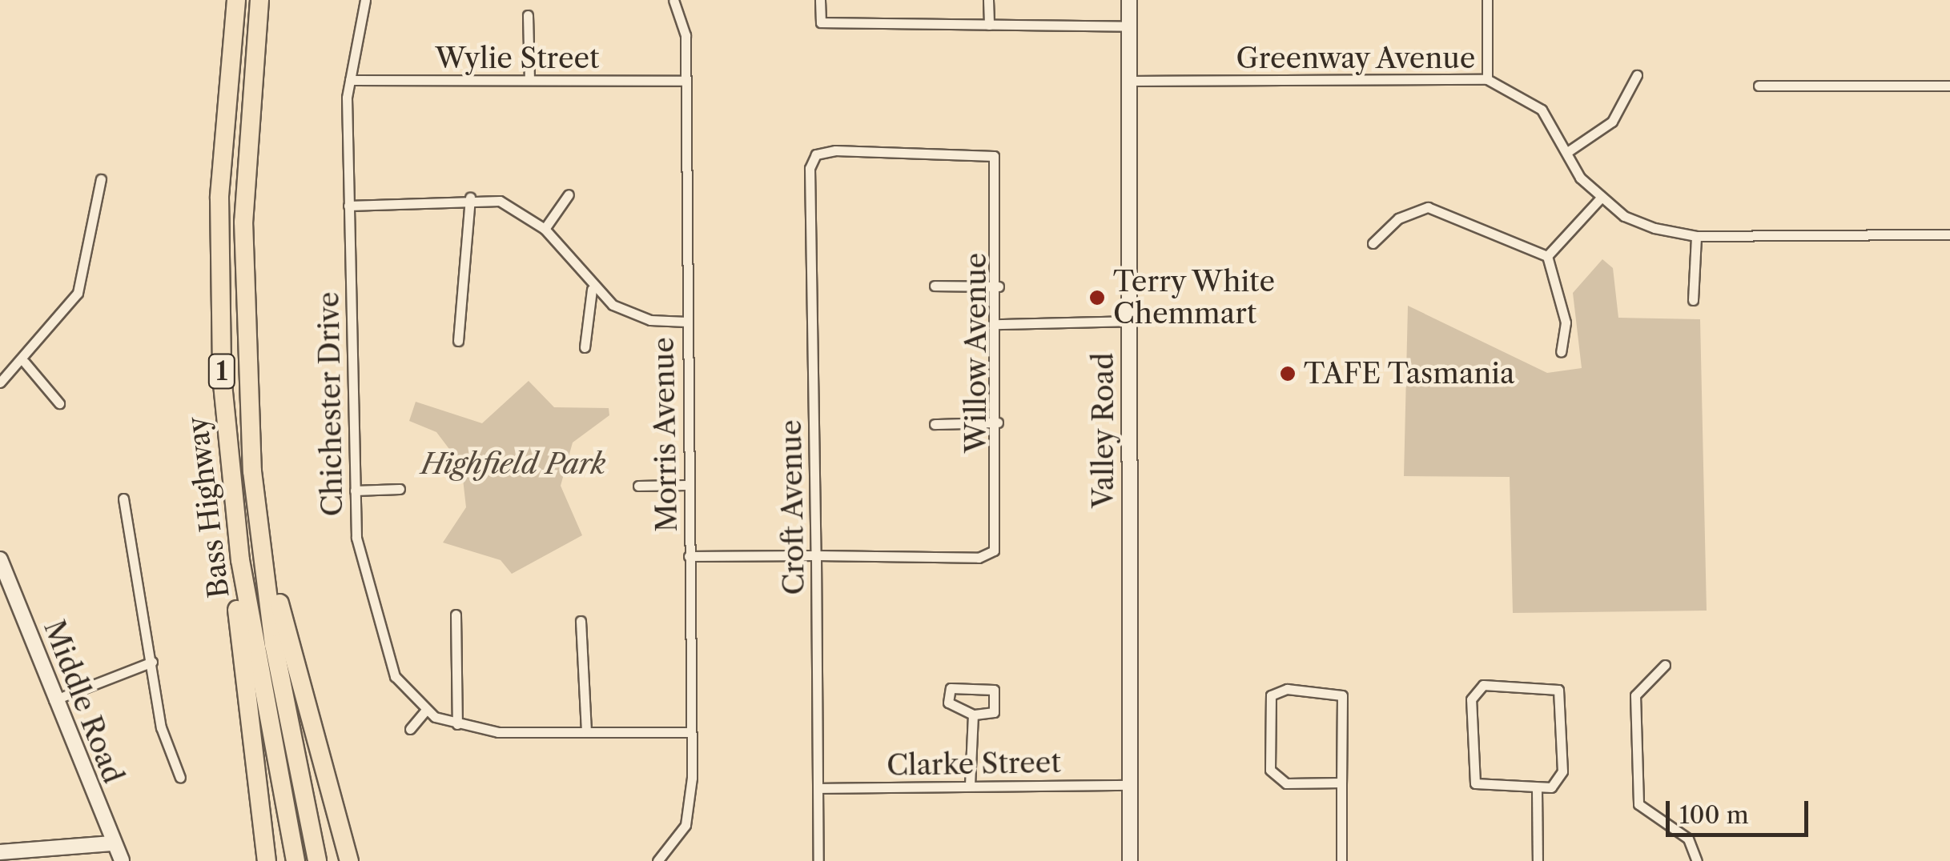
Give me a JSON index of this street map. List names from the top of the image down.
{
  "streets": {
    "highway": ["1", "Bass Highway"],
    "street": [
      "Wylie Street",
      "Greenway Avenue",
      "Willow Avenue",
      "Chichester Drive",
      "Valley Road",
      "Morris Avenue",
      "Croft Avenue",
      "Middle Road",
      "Clarke Street"
    ]
  },
  "crossings": [
    ["Wylie Street", "Chichester Drive"],
    ["Wylie Street", "Morris Avenue"],
    ["Greenway Avenue", "Valley Road"],
    ["Willow Avenue", "Croft Avenue"],
    ["Chichester Drive", "Morris Avenue"],
    ["Valley Road", "Clarke Street"],
    ["Croft Avenue", "Clarke Street"]
  ],
  "parks": ["Highfield Park"],
  "places": ["Terry White Chemmart", "TAFE Tasmania"],
  "scale_bar": "100 m"
}
